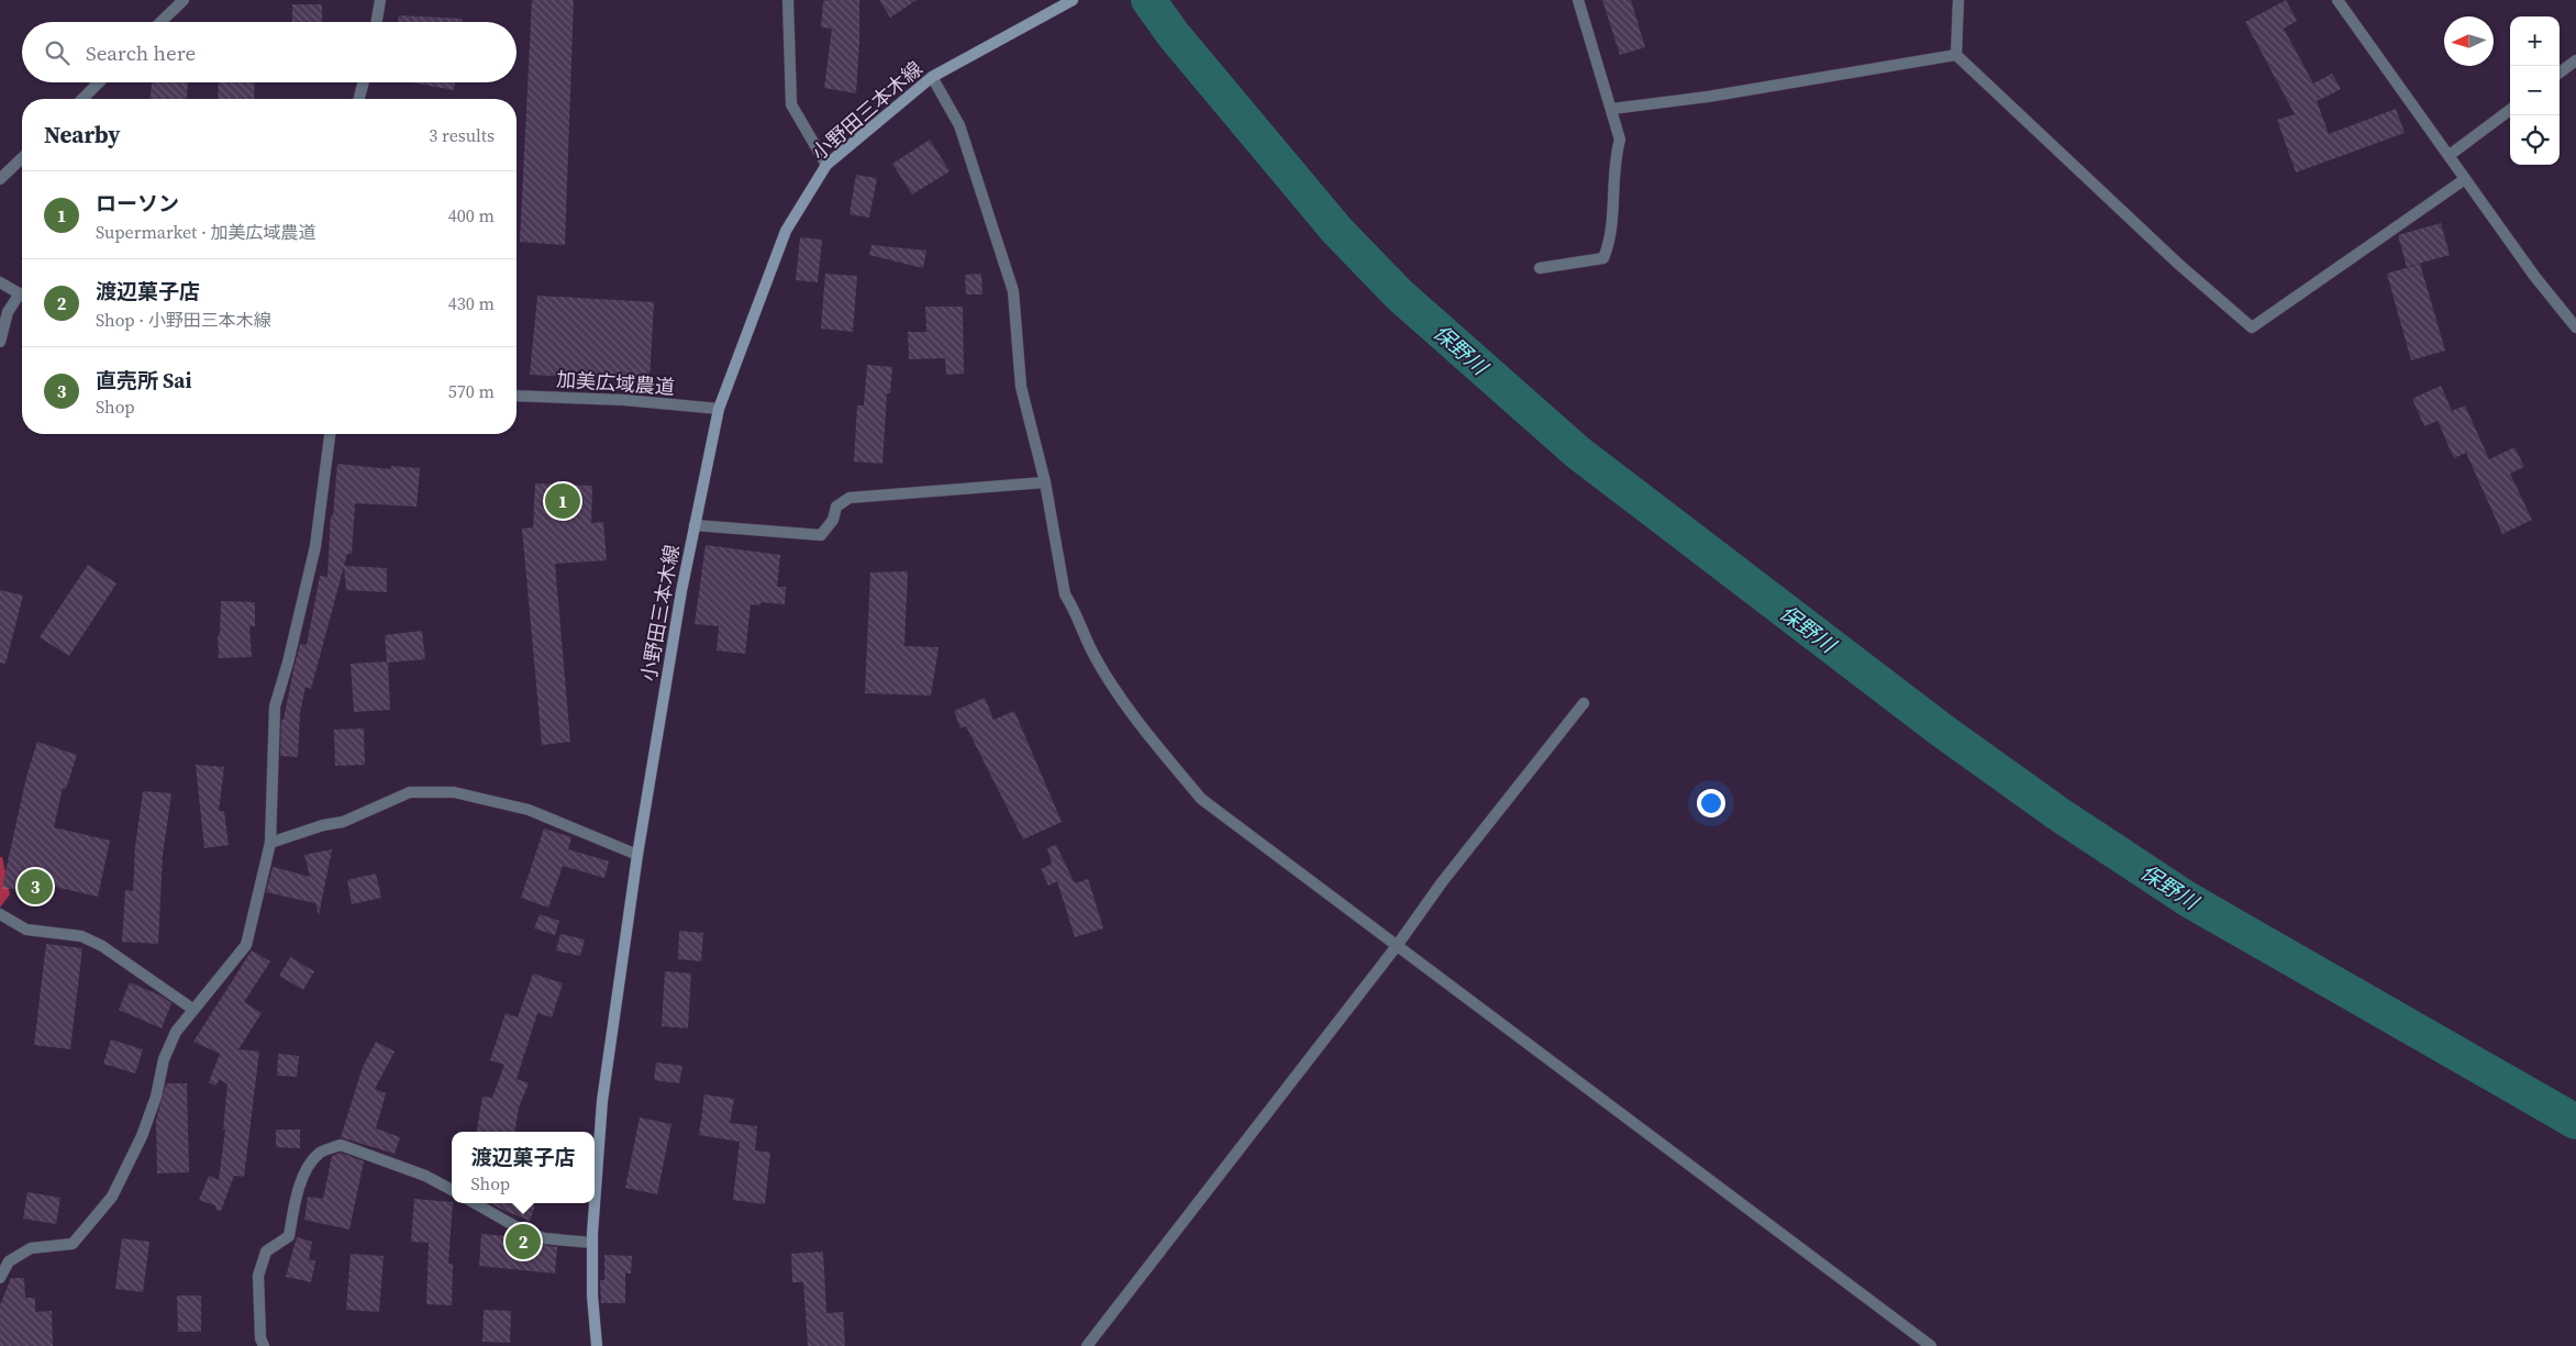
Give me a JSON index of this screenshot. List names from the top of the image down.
{
  "streets": {
    "main road": ["小野田三本木線"],
    "street": ["加美広域農道"]
  },
  "crossings": [
    ["小野田三本木線", "加美広域農道"]
  ],
  "water": ["保野川"],
  "north": "left",
  "page": {
    "map_buttons": ["+", "−"],
    "search": "Search here",
    "heading": ["Nearby", "3 results"],
    "list": [
      {
        "mark": "1",
        "name": "ローソン",
        "note": "Supermarket · 加美広域農道",
        "value": "400 m"
      },
      {
        "mark": "2",
        "name": "渡辺菓子店",
        "note": "Shop · 小野田三本木線",
        "value": "430 m"
      },
      {
        "mark": "3",
        "name": "直売所 Sai",
        "note": "Shop",
        "value": "570 m"
      }
    ],
    "pins": ["1", "3", "2"],
    "popup": ["渡辺菓子店", "Shop"]
  }
}
